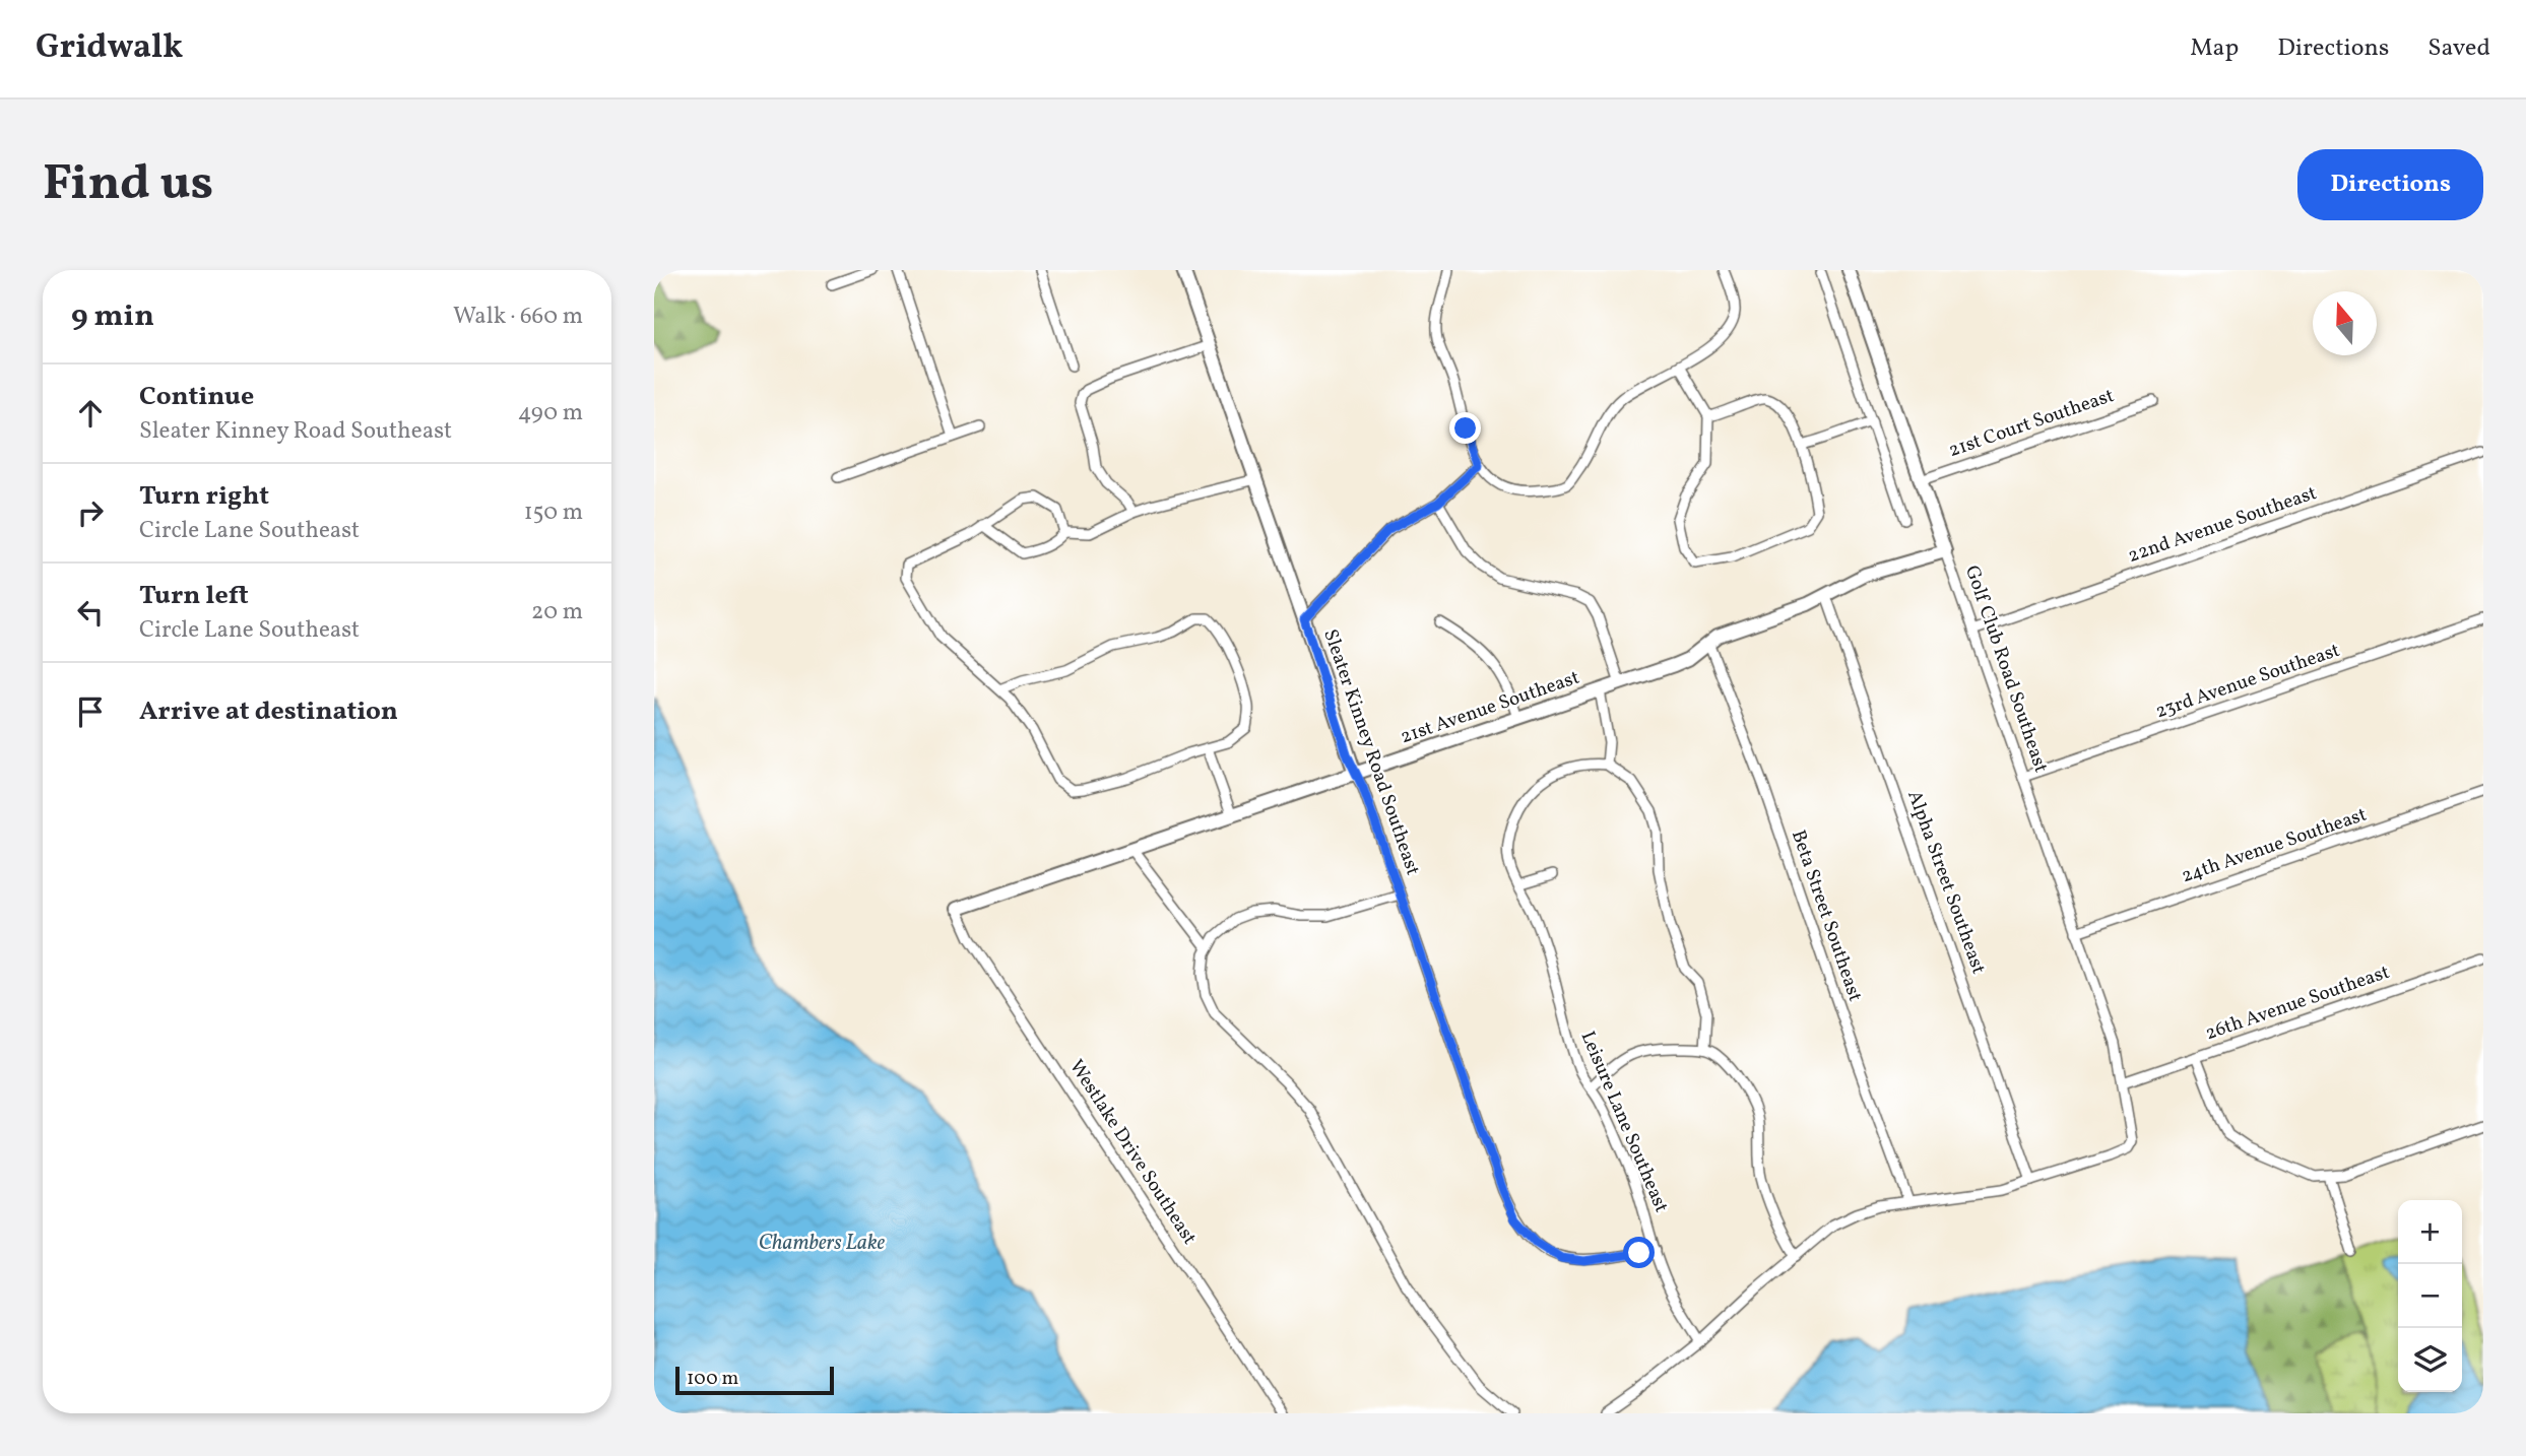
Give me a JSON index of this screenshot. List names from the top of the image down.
{
  "streets": {
    "street": [
      "21st Court Southeast",
      "22nd Avenue Southeast",
      "Golf Club Road Southeast",
      "23rd Avenue Southeast",
      "21st Avenue Southeast",
      "Sleater Kinney Road Southeast",
      "24th Avenue Southeast",
      "Alpha Street Southeast",
      "Beta Street Southeast",
      "26th Avenue Southeast",
      "Leisure Lane Southeast",
      "Westlake Drive Southeast"
    ]
  },
  "crossings": [
    ["21st Court Southeast", "Golf Club Road Southeast"],
    ["22nd Avenue Southeast", "Golf Club Road Southeast"],
    ["Golf Club Road Southeast", "23rd Avenue Southeast"],
    ["Golf Club Road Southeast", "21st Avenue Southeast"],
    ["Golf Club Road Southeast", "24th Avenue Southeast"],
    ["Golf Club Road Southeast", "Alpha Street Southeast"],
    ["Golf Club Road Southeast", "26th Avenue Southeast"],
    ["21st Avenue Southeast", "Sleater Kinney Road Southeast"],
    ["21st Avenue Southeast", "Alpha Street Southeast"],
    ["21st Avenue Southeast", "Beta Street Southeast"],
    ["21st Avenue Southeast", "Westlake Drive Southeast"],
    ["Sleater Kinney Road Southeast", "Leisure Lane Southeast"]
  ],
  "water": ["Chambers Lake"],
  "scale_bar": "100 m",
  "north": "top",
  "page": {
    "header": "Gridwalk",
    "nav": ["Map", "Directions", "Saved"],
    "buttons": "Directions",
    "title": "Find us",
    "heading": ["9 min", "Walk · 660 m"],
    "list": [
      ["Continue", "Sleater Kinney Road Southeast", "490 m"],
      ["Turn right", "Circle Lane Southeast", "150 m"],
      ["Turn left", "Circle Lane Southeast", "20 m"],
      "Arrive at destination"
    ],
    "map_buttons": ["+", "−"],
    "scale": "100 m"
  }
}
